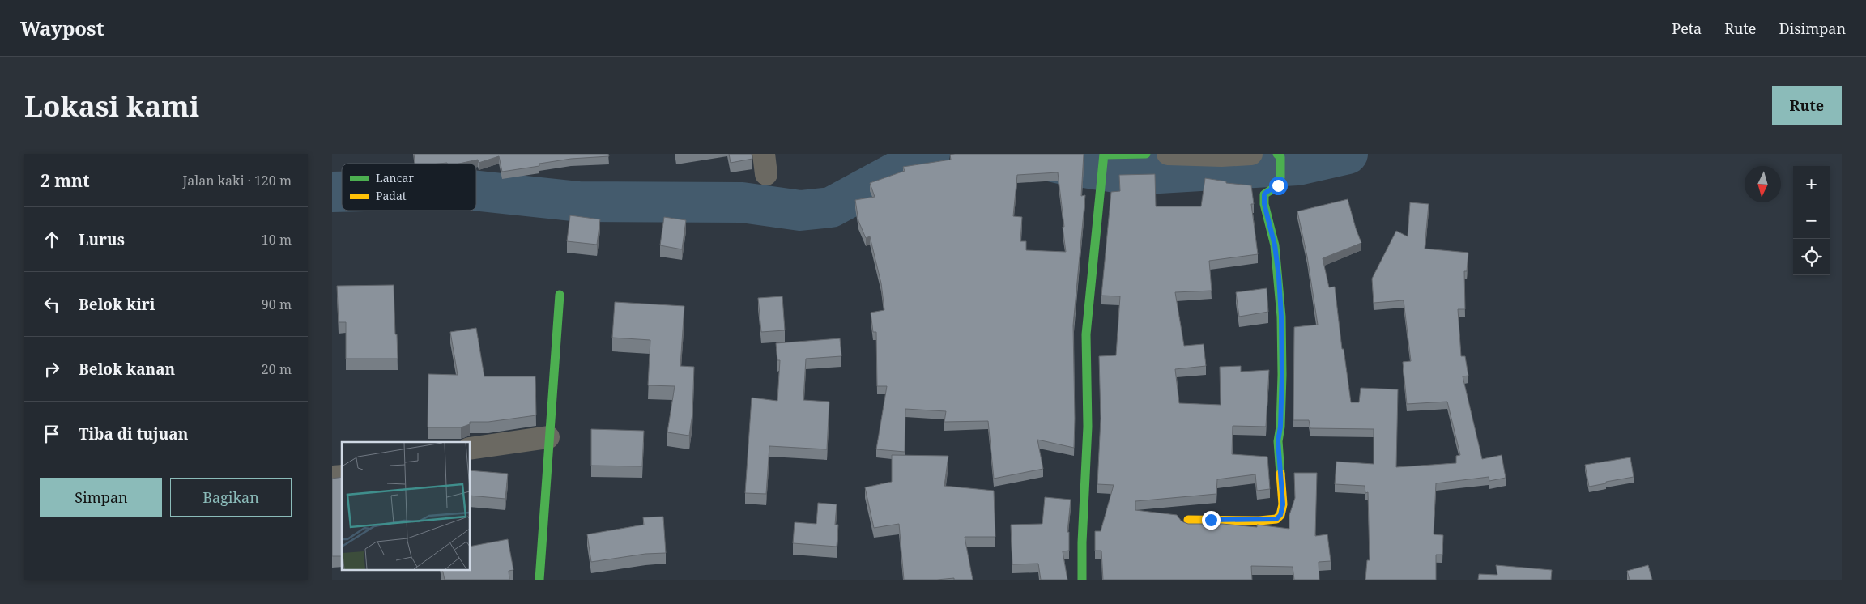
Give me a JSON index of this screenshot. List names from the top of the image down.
{
  "legend": ["Lancar", "Padat"],
  "north": "bottom",
  "page": {
    "header": "Waypost",
    "nav": ["Peta", "Rute", "Disimpan"],
    "buttons": [
      "Rute",
      ["Simpan", "Bagikan"]
    ],
    "title": "Lokasi kami",
    "heading": ["2 mnt", "Jalan kaki · 120 m"],
    "map_buttons": ["+", "−"],
    "list": [
      ["Lurus", "10 m"],
      ["Belok kiri", "90 m"],
      ["Belok kanan", "20 m"],
      "Tiba di tujuan"
    ]
  }
}
